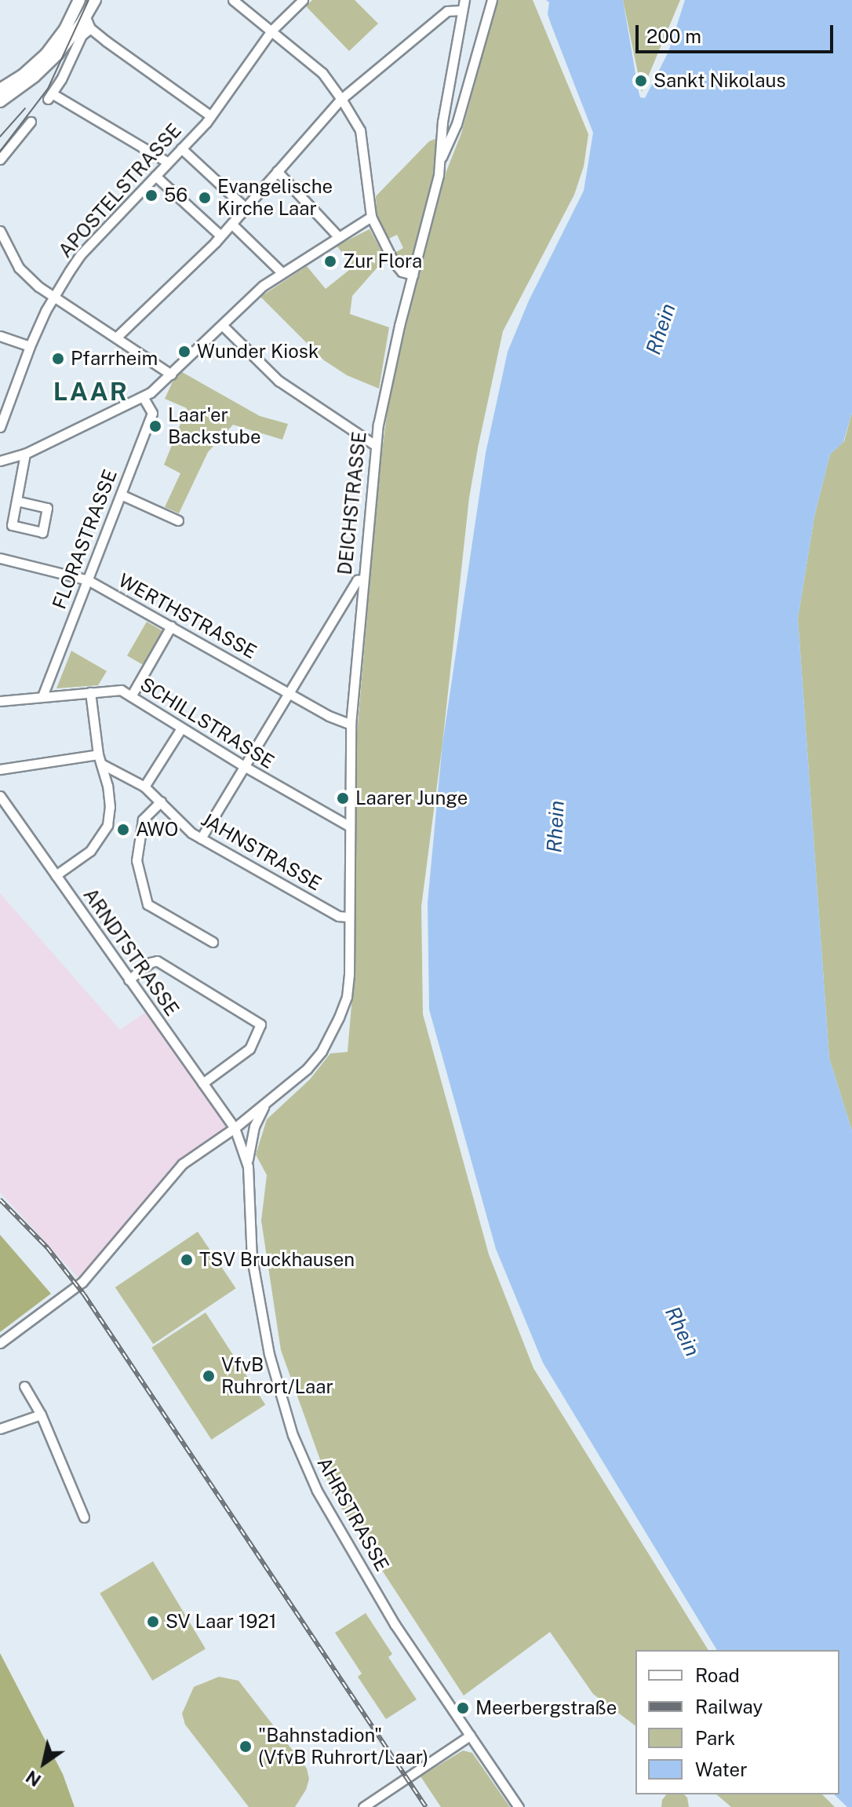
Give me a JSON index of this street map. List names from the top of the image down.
{
  "streets": {
    "street": [
      "APOSTELSTRASSE",
      "DEICHSTRASSE",
      "FLORASTRASSE",
      "WERTHSTRASSE",
      "SCHILLSTRASSE",
      "JAHNSTRASSE",
      "ARNDTSTRASSE",
      "AHRSTRASSE"
    ]
  },
  "crossings": [
    ["DEICHSTRASSE", "WERTHSTRASSE"],
    ["DEICHSTRASSE", "SCHILLSTRASSE"],
    ["DEICHSTRASSE", "JAHNSTRASSE"],
    ["DEICHSTRASSE", "ARNDTSTRASSE"],
    ["DEICHSTRASSE", "AHRSTRASSE"],
    ["FLORASTRASSE", "WERTHSTRASSE"],
    ["FLORASTRASSE", "SCHILLSTRASSE"],
    ["ARNDTSTRASSE", "AHRSTRASSE"]
  ],
  "districts": ["LAAR"],
  "water": ["Rhein"],
  "places": [
    "Sankt Nikolaus",
    "56",
    "Evangelische Kirche Laar",
    "Zur Flora",
    "Wunder Kiosk",
    "Pfarrheim",
    "Laar'er Backstube",
    "Laarer Junge",
    "AWO",
    "TSV Bruckhausen",
    "VfvB Ruhrort/Laar",
    "SV Laar 1921",
    "Meerbergstraße",
    "\"Bahnstadion\" (VfvB Ruhrort/Laar)"
  ],
  "legend": [
    "Road",
    "Railway",
    "Park",
    "Water"
  ],
  "scale_bar": "200 m",
  "north": "bottom left"
}
